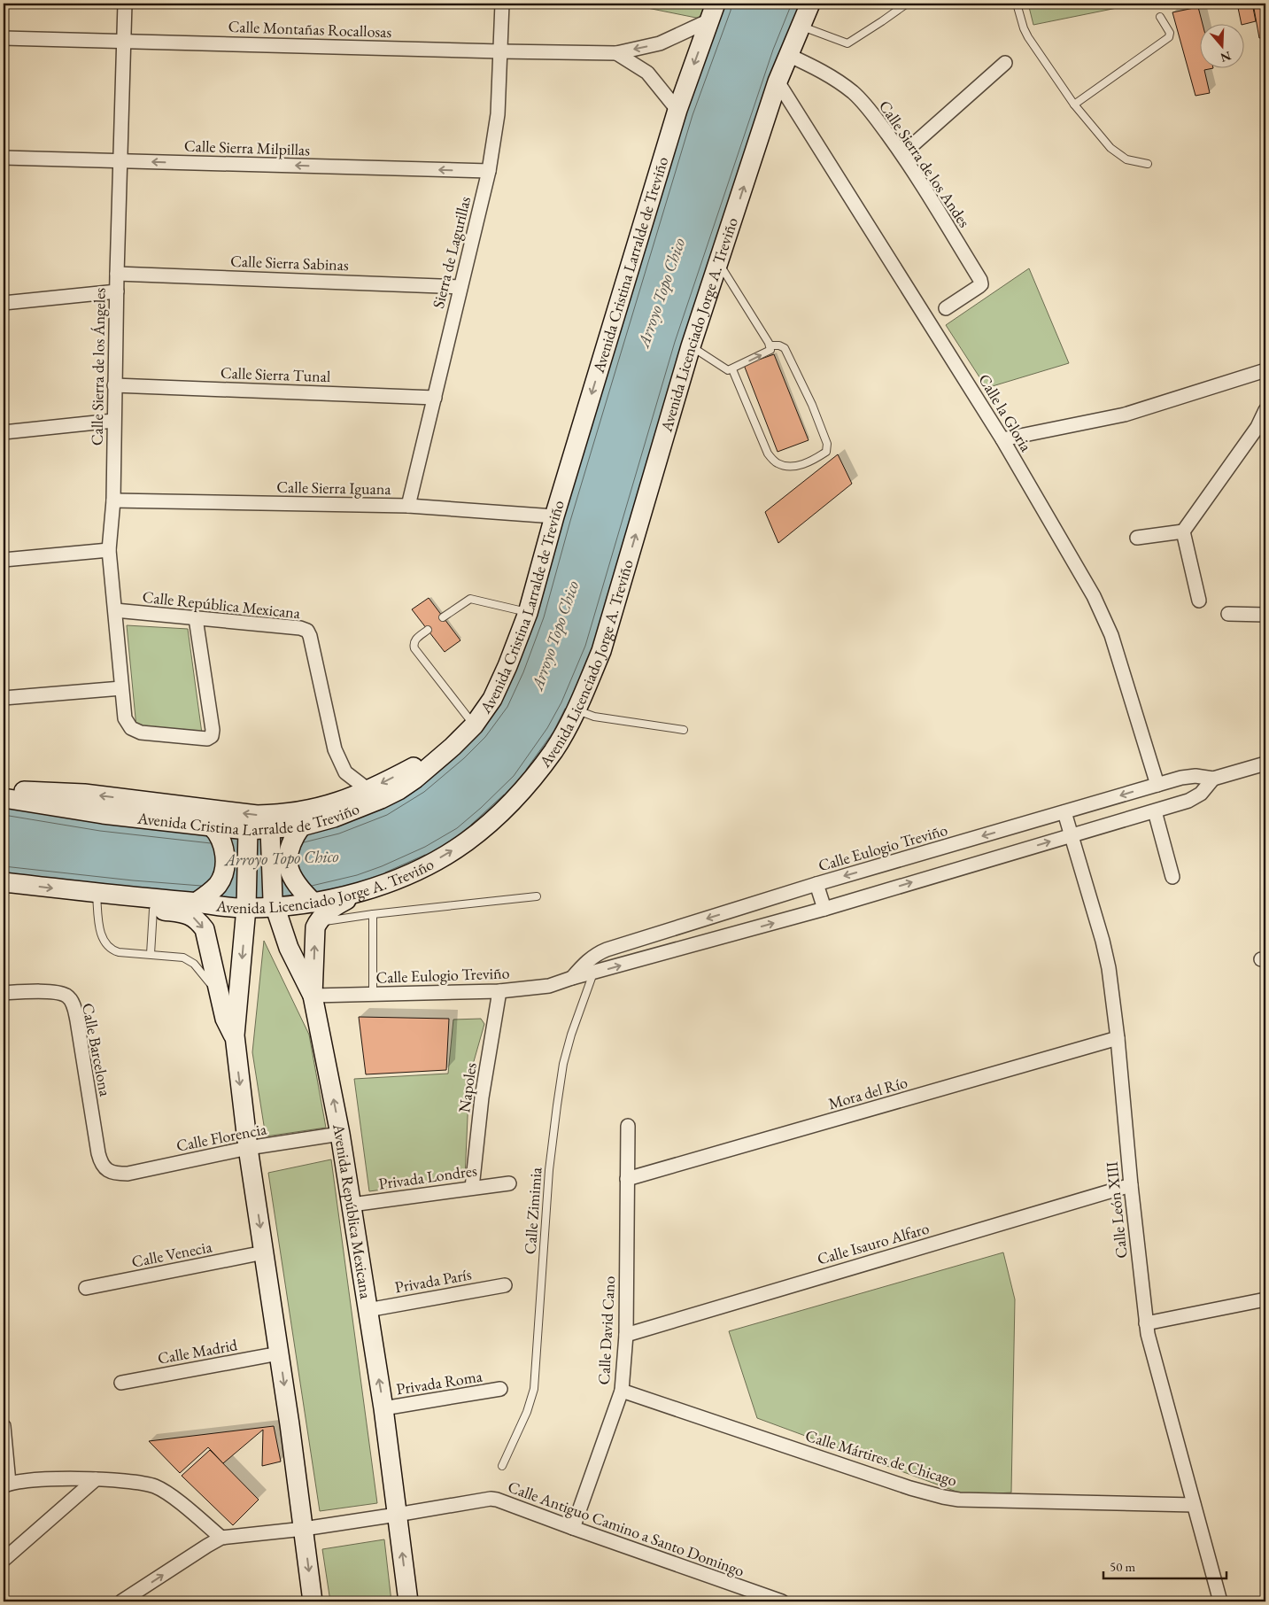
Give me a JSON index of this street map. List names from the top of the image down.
{
  "streets": {
    "main road": ["Avenida Cristina Larralde de Treviño", "Avenida Licenciado Jorge A. Treviño", "Avenida República Mexicana"],
    "street": [
      "Calle Montañas Rocallosas",
      "Calle Sierra Milpillas",
      "Calle Sierra de los Andes",
      "Sierra de Lagurillas",
      "Calle Sierra Sabinas",
      "Calle Sierra de los Ángeles",
      "Calle Sierra Tunal",
      "Calle la Gloria",
      "Calle Sierra Iguana",
      "Calle República Mexicana",
      "Calle Eulogio Treviño",
      "Calle Barcelona",
      "Napoles",
      "Mora del Río",
      "Calle Florencia",
      "Privada Londres",
      "Calle León XIII",
      "Calle Isauro Alfaro",
      "Calle Venecia",
      "Privada París",
      "Calle David Cano",
      "Calle Madrid",
      "Privada Roma",
      "Calle Mártires de Chicago",
      "Calle Antiguo Camino a Santo Domingo"
    ],
    "lane": ["Calle Zimimia"]
  },
  "crossings": [
    ["Calle Montañas Rocallosas", "Sierra de Lagurillas"],
    ["Calle Montañas Rocallosas", "Avenida Cristina Larralde de Treviño"],
    ["Calle Montañas Rocallosas", "Calle Sierra de los Ángeles"],
    ["Calle Sierra Milpillas", "Sierra de Lagurillas"],
    ["Calle Sierra Milpillas", "Calle Sierra de los Ángeles"],
    ["Calle Sierra de los Andes", "Avenida Licenciado Jorge A. Treviño"],
    ["Sierra de Lagurillas", "Calle Sierra Sabinas"],
    ["Sierra de Lagurillas", "Calle Sierra Tunal"],
    ["Sierra de Lagurillas", "Calle Sierra Iguana"],
    ["Calle Sierra Sabinas", "Calle Sierra de los Ángeles"],
    ["Avenida Cristina Larralde de Treviño", "Calle Sierra Iguana"],
    ["Avenida Cristina Larralde de Treviño", "Avenida República Mexicana"],
    ["Avenida Licenciado Jorge A. Treviño", "Calle la Gloria"],
    ["Avenida Licenciado Jorge A. Treviño", "Avenida República Mexicana"],
    ["Calle Sierra de los Ángeles", "Calle Sierra Tunal"],
    ["Calle Sierra de los Ángeles", "Calle Sierra Iguana"],
    ["Calle Sierra de los Ángeles", "Calle República Mexicana"],
    ["Calle la Gloria", "Calle Eulogio Treviño"],
    ["Calle Eulogio Treviño", "Napoles"],
    ["Calle Eulogio Treviño", "Calle León XIII"],
    ["Calle Eulogio Treviño", "Calle Zimimia"],
    ["Calle Eulogio Treviño", "Avenida República Mexicana"],
    ["Calle Barcelona", "Calle Florencia"],
    ["Napoles", "Privada Londres"],
    ["Mora del Río", "Calle León XIII"],
    ["Mora del Río", "Calle David Cano"],
    ["Calle Florencia", "Avenida República Mexicana"],
    ["Privada Londres", "Avenida República Mexicana"],
    ["Calle León XIII", "Calle Isauro Alfaro"],
    ["Calle León XIII", "Calle Mártires de Chicago"],
    ["Avenida República Mexicana", "Privada París"],
    ["Avenida República Mexicana", "Privada Roma"],
    ["Avenida República Mexicana", "Calle Antiguo Camino a Santo Domingo"],
    ["Calle Isauro Alfaro", "Calle David Cano"],
    ["Calle David Cano", "Calle Mártires de Chicago"],
    ["Calle David Cano", "Calle Antiguo Camino a Santo Domingo"]
  ],
  "one_way": ["Calle Sierra Milpillas", "Avenida Cristina Larralde de Treviño", "Avenida Licenciado Jorge A. Treviño"],
  "water": ["Arroyo Topo Chico"],
  "scale_bar": "50 m",
  "north": "bottom"
}
